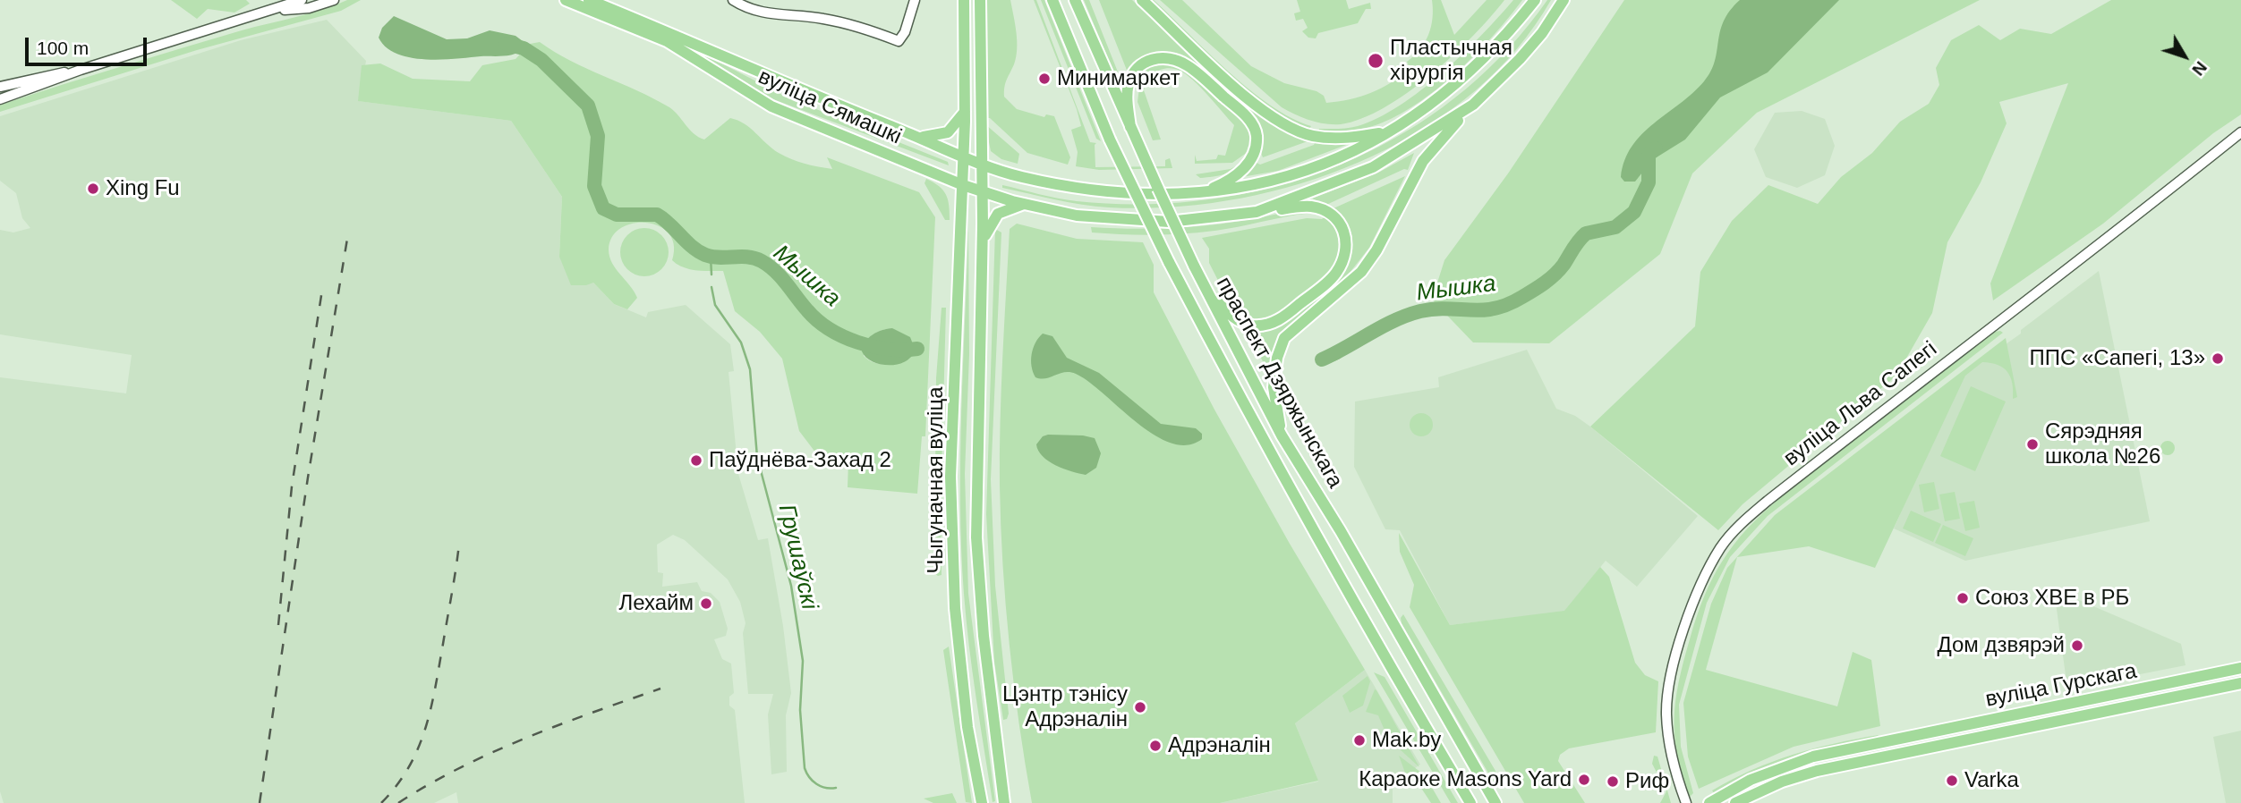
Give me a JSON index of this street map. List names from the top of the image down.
{
  "streets": {
    "main road": [
      "вуліца Сямашкі",
      "праспект Дзяржынскага",
      "Чыгуначная вуліца",
      "вуліца Гурскага"
    ],
    "street": ["вуліца Льва Сапегі"]
  },
  "crossings": [
    ["вуліца Сямашкі", "Чыгуначная вуліца"]
  ],
  "water": ["Мышка", "Грушаўскі"],
  "places": [
    "Пластычная хірургія",
    "Минимаркет",
    "Xing Fu",
    "ППС «Сапегі, 13»",
    "Сярэдняя школа №26",
    "Паўднёва-Захад 2",
    "Союз ХВЕ в РБ",
    "Лехайм",
    "Дом дзвярэй",
    "Цэнтр тэнісу Адрэналін",
    "Mak.by",
    "Адрэналін",
    "Караоке Masons Yard",
    "Varka",
    "Риф"
  ],
  "scale_bar": "100 m",
  "north": "bottom right"
}
